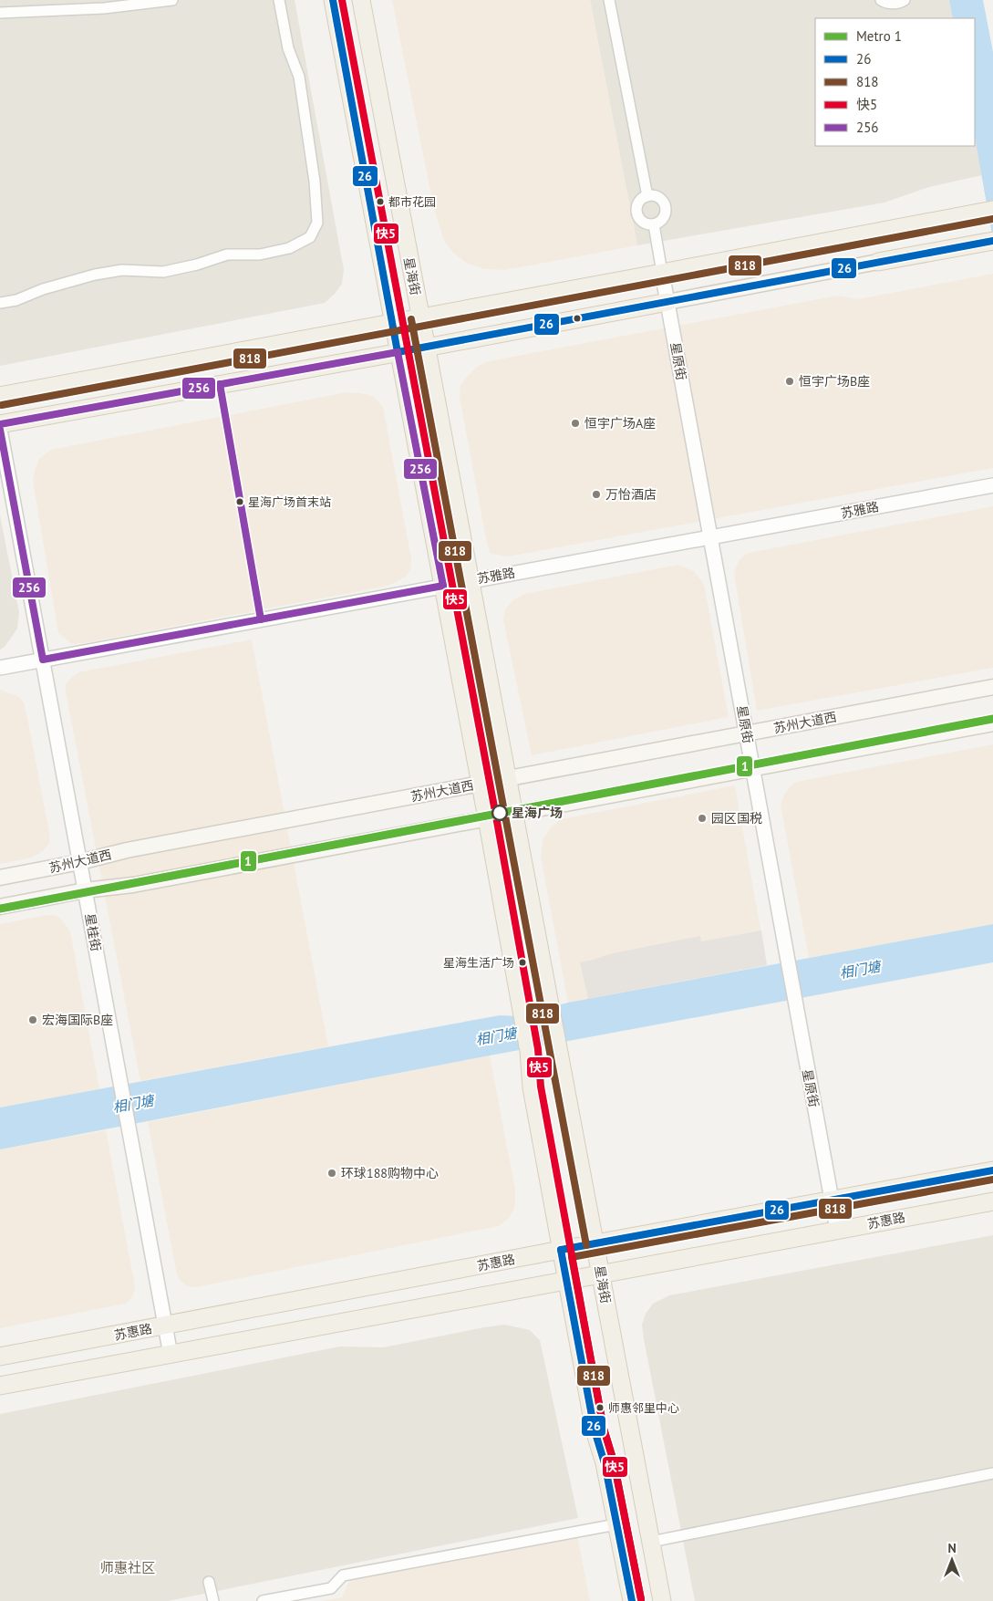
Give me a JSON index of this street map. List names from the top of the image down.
{
  "streets": {
    "main road": ["星海街", "苏州大道西", "苏惠路"],
    "street": ["星原街", "苏雅路", "星桂街"]
  },
  "crossings": [
    ["星海街", "苏雅路"],
    ["星海街", "苏州大道西"],
    ["星海街", "苏惠路"],
    ["星原街", "苏雅路"],
    ["星原街", "苏州大道西"],
    ["星原街", "苏惠路"],
    ["苏雅路", "星桂街"],
    ["苏州大道西", "星桂街"],
    ["星桂街", "苏惠路"]
  ],
  "districts": ["师惠社区"],
  "water": ["相门塘"],
  "places": [
    "都市花园",
    "恒宇广场B座",
    "恒宇广场A座",
    "万怡酒店",
    "星海广场首末站",
    "星海广场",
    "园区国税",
    "星海生活广场",
    "宏海国际B座",
    "环球188购物中心",
    "师惠邻里中心"
  ],
  "lines": [
    "transit line 26",
    "transit line 快5",
    "transit line 818",
    "transit line 256",
    "metro line 1"
  ],
  "legend": [
    "Metro 1",
    "26",
    "818",
    "快5",
    "256"
  ],
  "north": "top"
}
